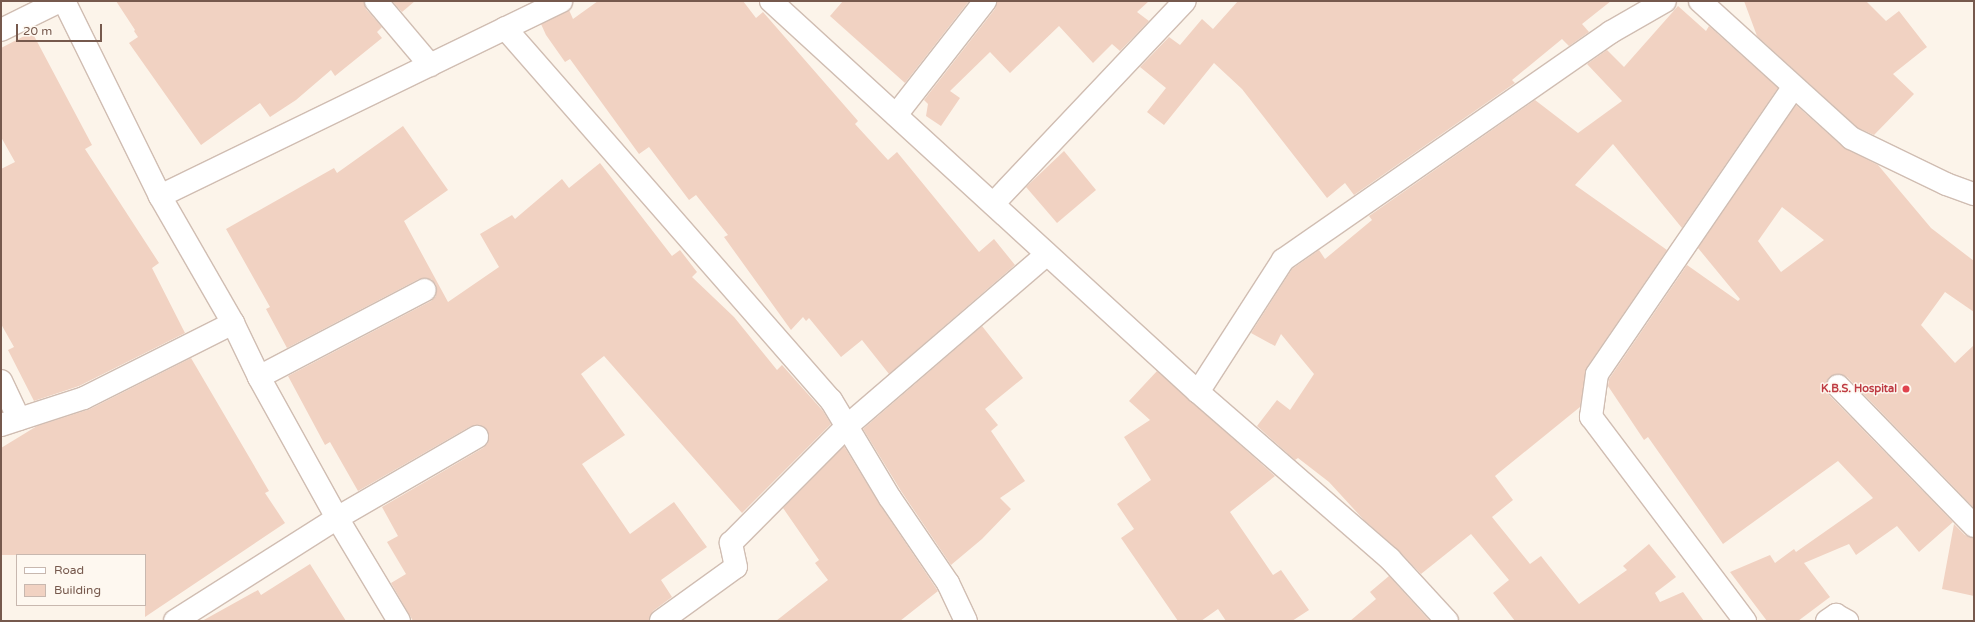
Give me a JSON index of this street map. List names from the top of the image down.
{
  "places": ["K.B.S. Hospital"],
  "legend": ["Road", "Building"],
  "scale_bar": "20 m"
}
